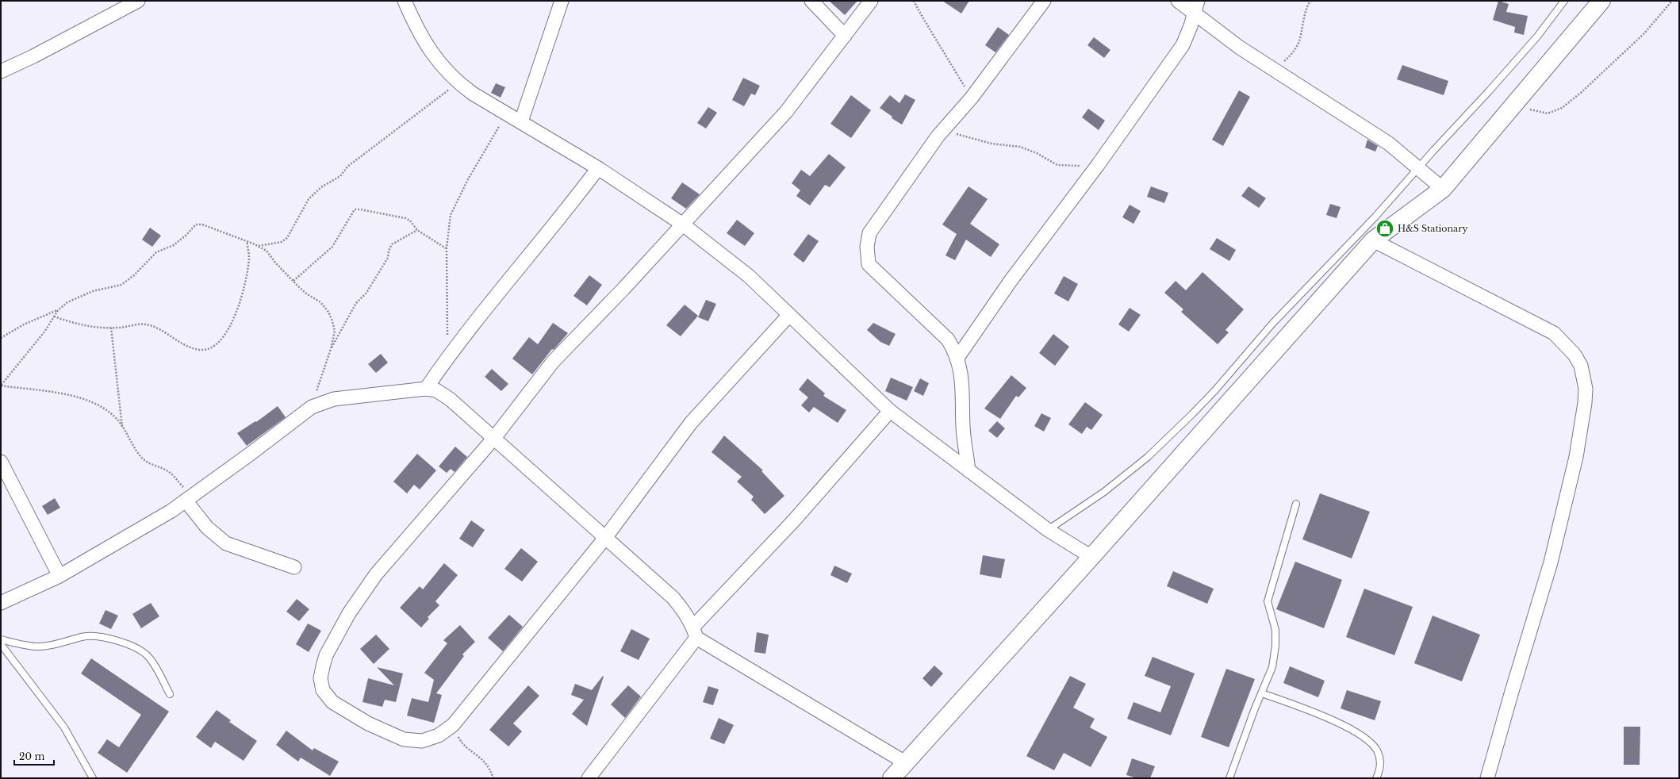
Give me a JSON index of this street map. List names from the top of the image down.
{
  "places": {
    "shop": ["H&S Stationary"]
  },
  "scale_bar": "20 m"
}
